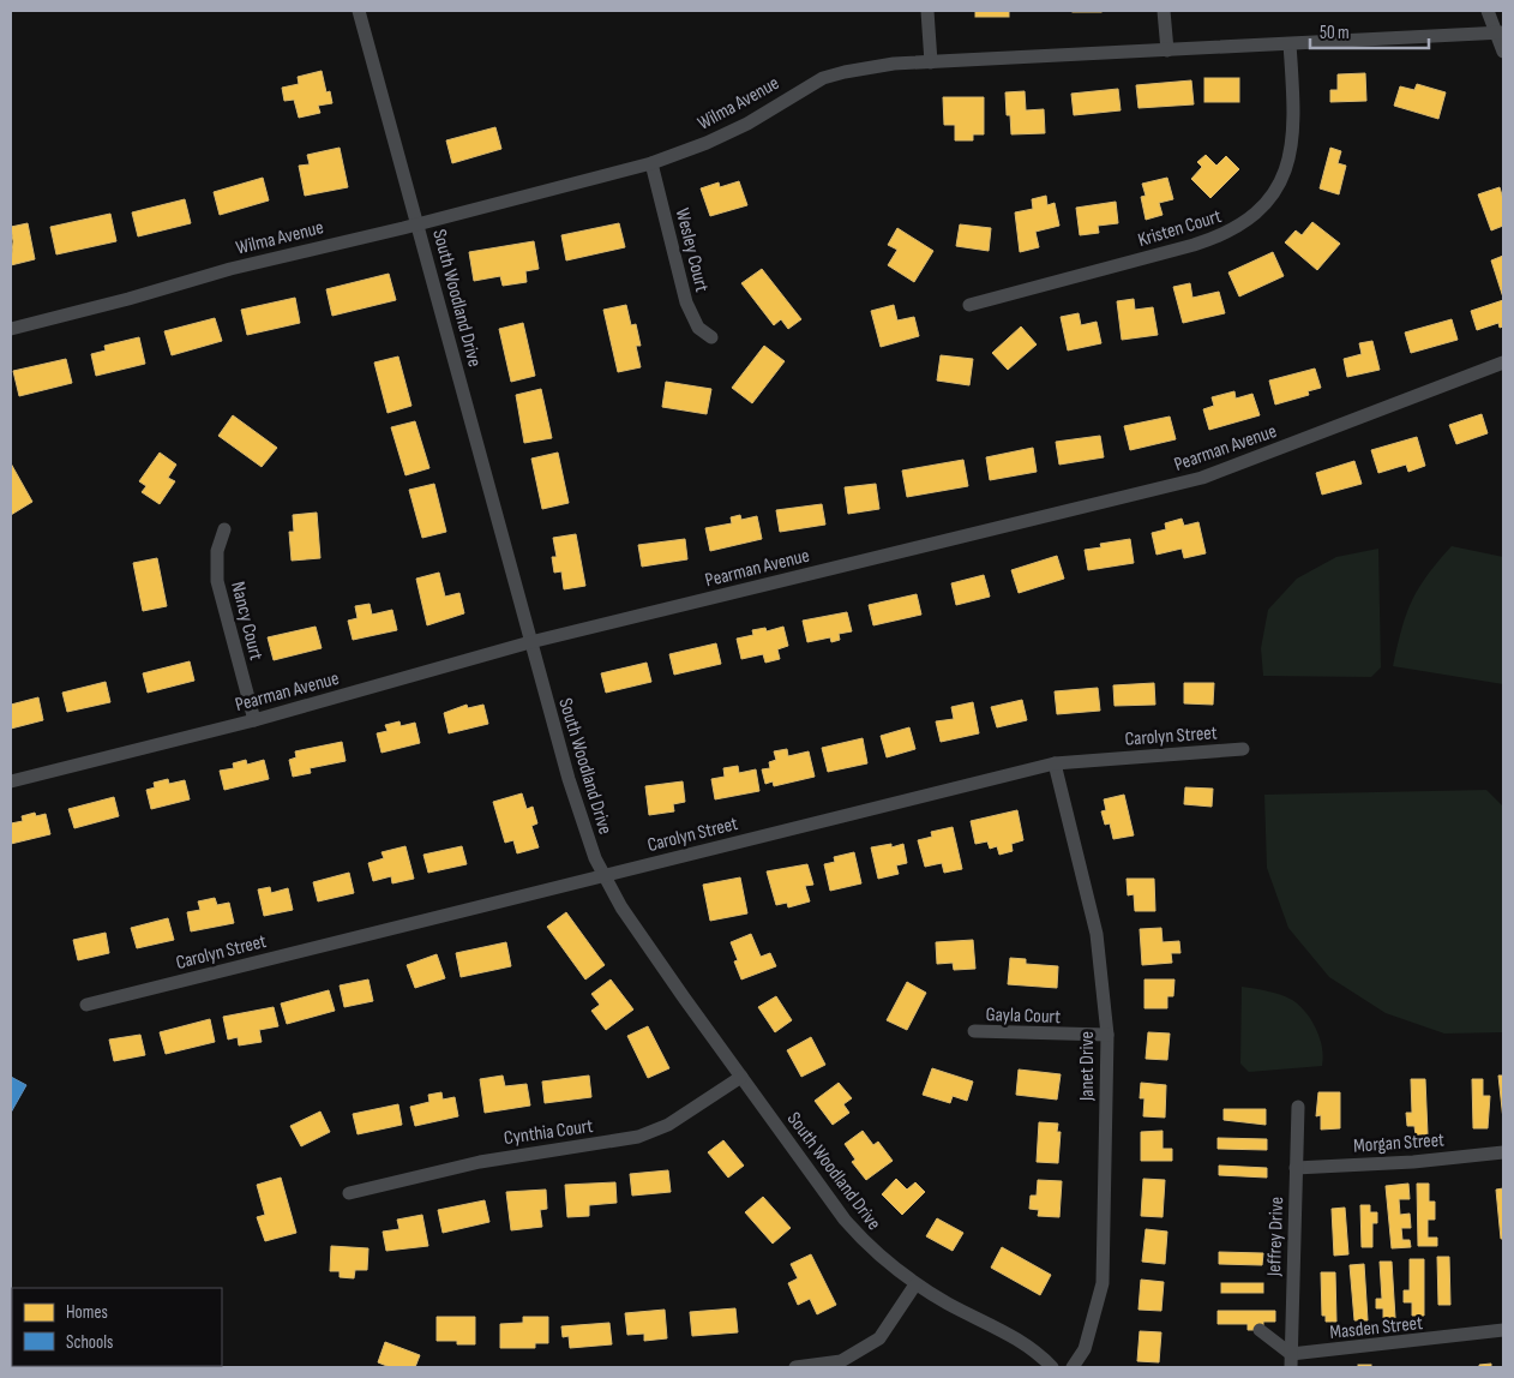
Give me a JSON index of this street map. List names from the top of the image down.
{
  "streets": {
    "street": [
      "Wilma Avenue",
      "Kristen Court",
      "Wesley Court",
      "South Woodland Drive",
      "Pearman Avenue",
      "Nancy Court",
      "Carolyn Street",
      "Gayla Court",
      "Janet Drive",
      "Cynthia Court",
      "Morgan Street",
      "Jeffrey Drive",
      "Masden Street"
    ]
  },
  "crossings": [
    ["Wilma Avenue", "Kristen Court"],
    ["Wilma Avenue", "Wesley Court"],
    ["Wilma Avenue", "South Woodland Drive"],
    ["South Woodland Drive", "Pearman Avenue"],
    ["South Woodland Drive", "Carolyn Street"],
    ["South Woodland Drive", "Cynthia Court"],
    ["Pearman Avenue", "Nancy Court"],
    ["Carolyn Street", "Janet Drive"],
    ["Gayla Court", "Janet Drive"],
    ["Morgan Street", "Jeffrey Drive"],
    ["Jeffrey Drive", "Masden Street"]
  ],
  "legend": ["Homes", "Schools"],
  "scale_bar": "50 m"
}
